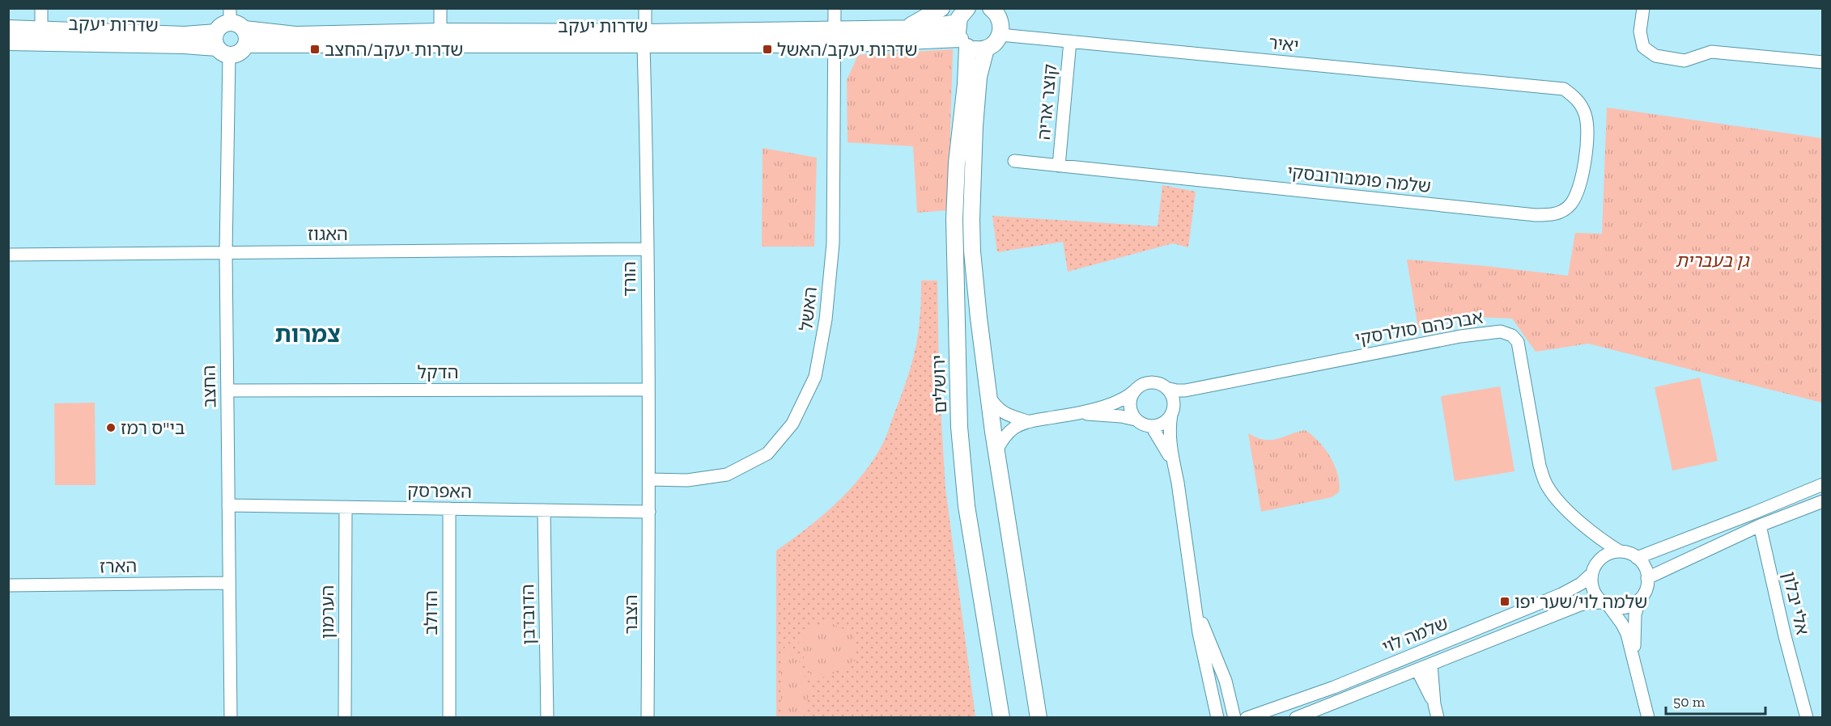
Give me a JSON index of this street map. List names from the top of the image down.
{
  "streets": {
    "street": [
      "שדרות יעקב",
      "יאיר",
      "קוצר אריה",
      "שלמה פומבורובסקי",
      "האגוז",
      "הורד",
      "האשל",
      "אברכהם סולרסקי",
      "הדקל",
      "ירושלים",
      "החצב",
      "האפרסק",
      "הארז",
      "אלי יבלון",
      "הערמון",
      "הדולב",
      "הדובדבן",
      "הצבר",
      "שלמה לוי"
    ]
  },
  "crossings": [
    ["שדרות יעקב", "הורד"],
    ["שדרות יעקב", "האשל"],
    ["שדרות יעקב", "ירושלים"],
    ["שדרות יעקב", "החצב"],
    ["יאיר", "קוצר אריה"],
    ["יאיר", "שלמה פומבורובסקי"],
    ["קוצר אריה", "שלמה פומבורובסקי"],
    ["האגוז", "הורד"],
    ["האגוז", "החצב"],
    ["הורד", "האשל"],
    ["הורד", "הדקל"],
    ["הורד", "האפרסק"],
    ["הורד", "הצבר"],
    ["אברכהם סולרסקי", "שלמה לוי"],
    ["הדקל", "החצב"],
    ["החצב", "האפרסק"],
    ["החצב", "הארז"],
    ["האפרסק", "הערמון"],
    ["האפרסק", "הדולב"],
    ["האפרסק", "הדובדבן"],
    ["האפרסק", "הצבר"]
  ],
  "districts": ["צמרות"],
  "parks": ["גן בעברית"],
  "places": {
    "transit": ["שדרות יעקב/החצב", "שדרות יעקב/האשל", "שלמה לוי/שער יפו"],
    "other": ["בי\"ס רמז"]
  },
  "scale_bar": "50 m"
}
